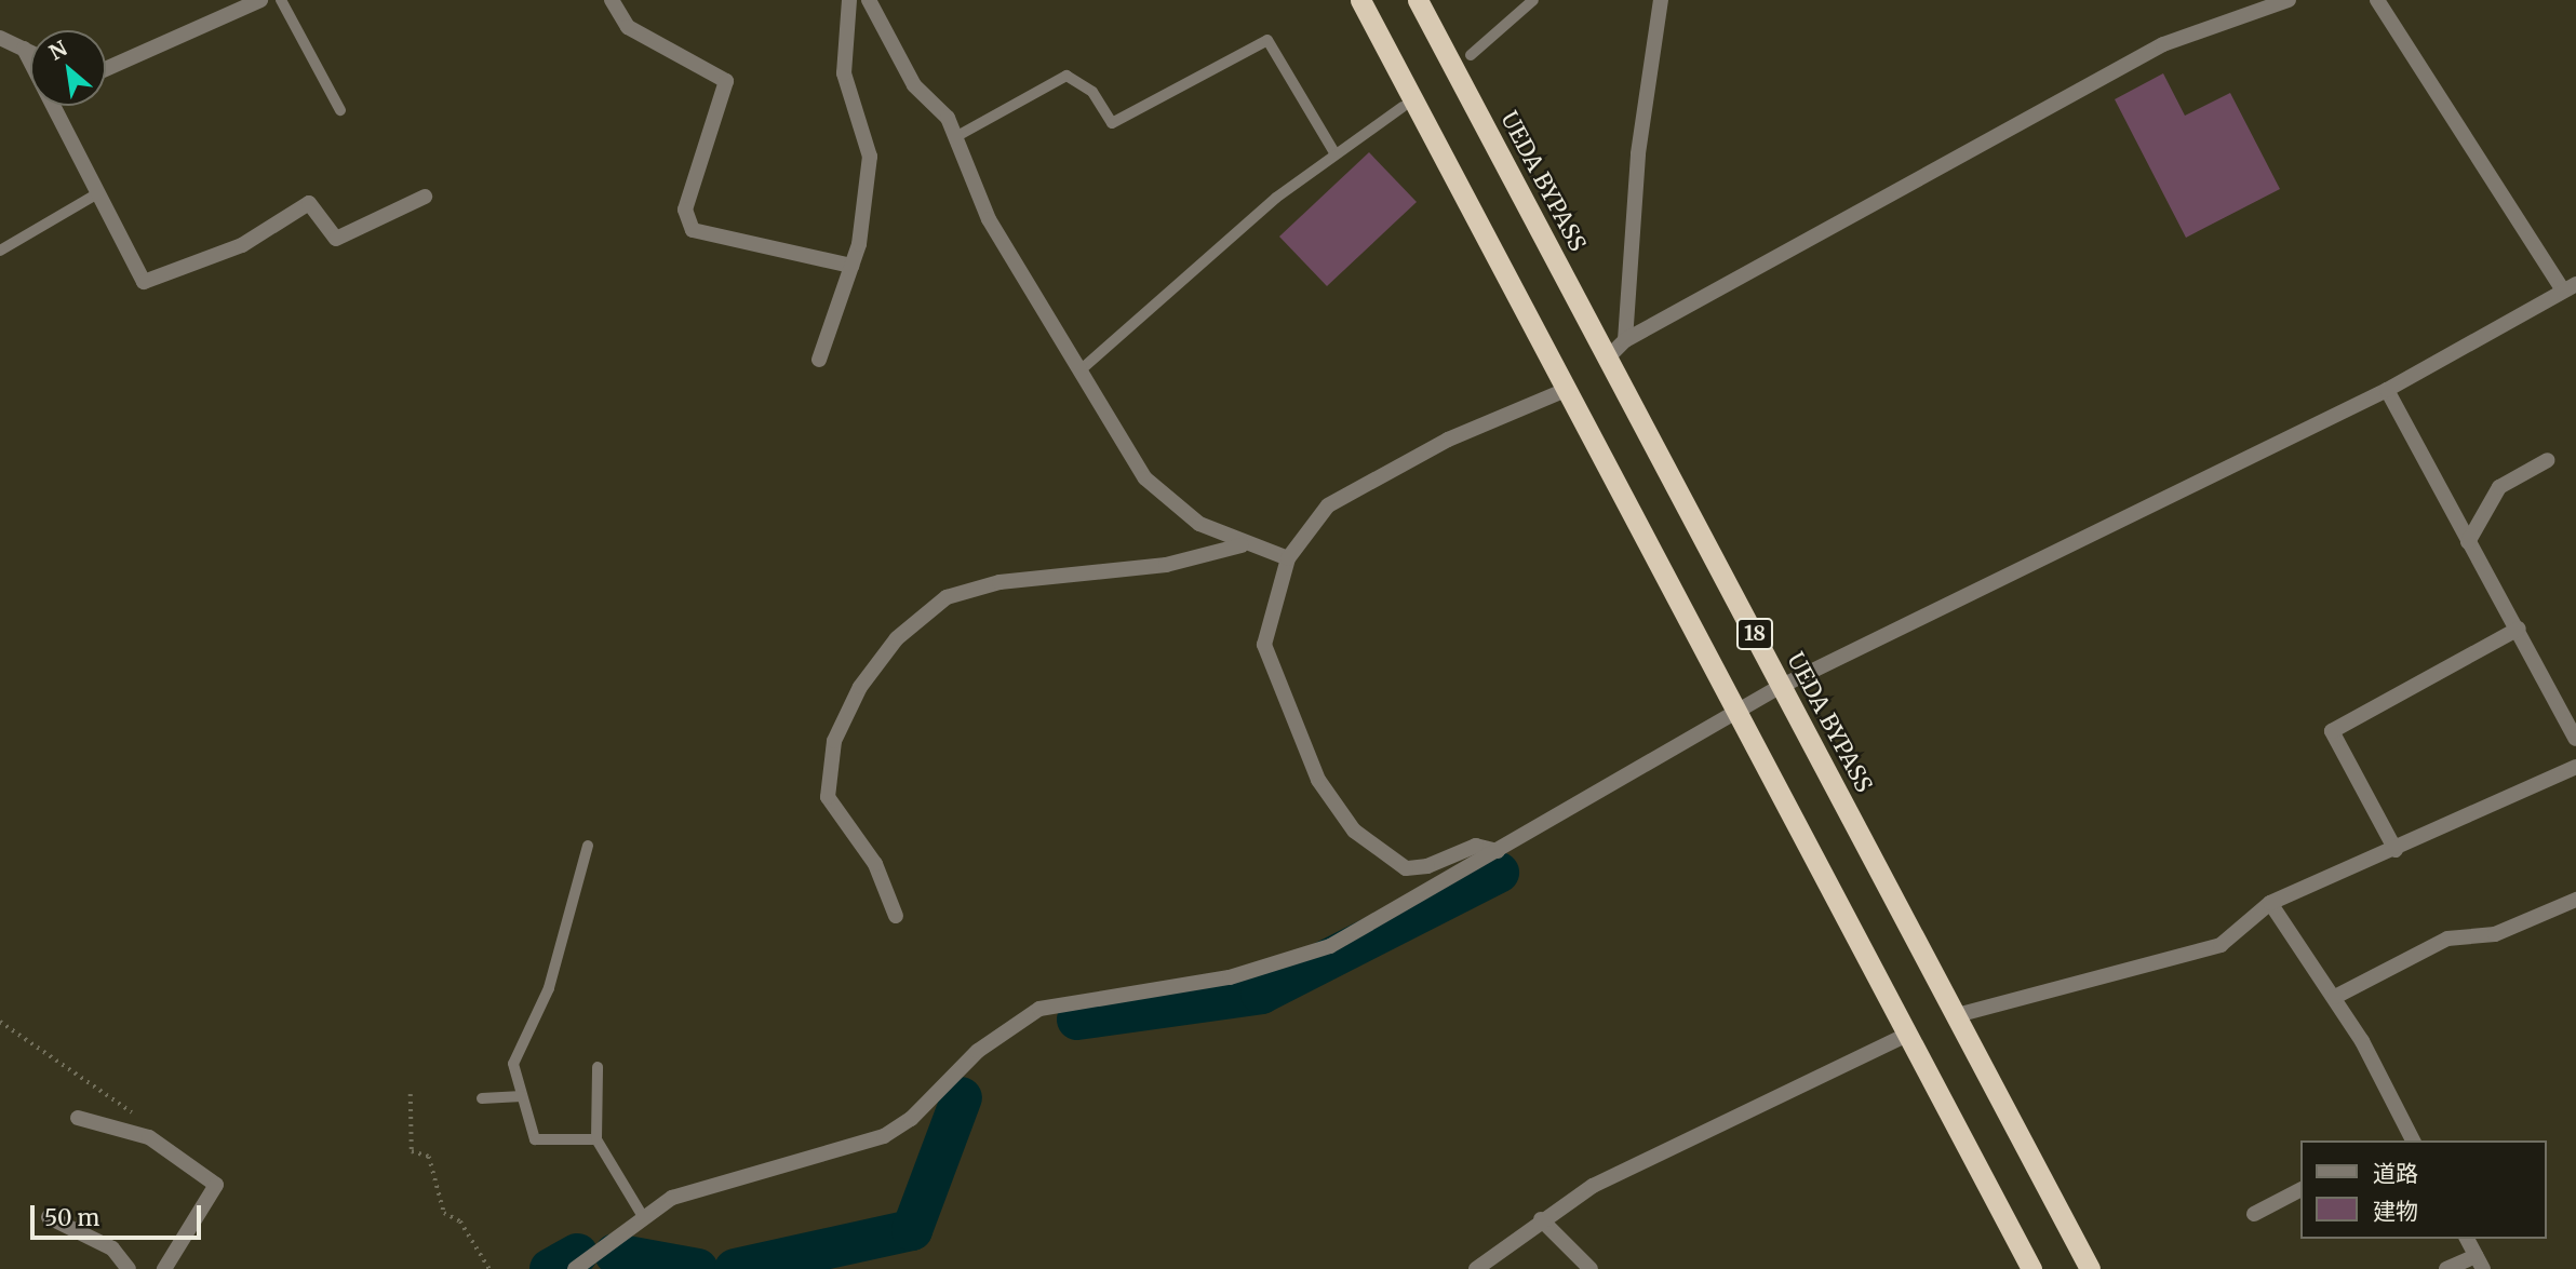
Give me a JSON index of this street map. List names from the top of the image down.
{
  "streets": {
    "highway": ["UEDA BYPASS", "18"]
  },
  "legend": ["道路", "建物"],
  "scale_bar": "50 m",
  "north": "top left"
}
